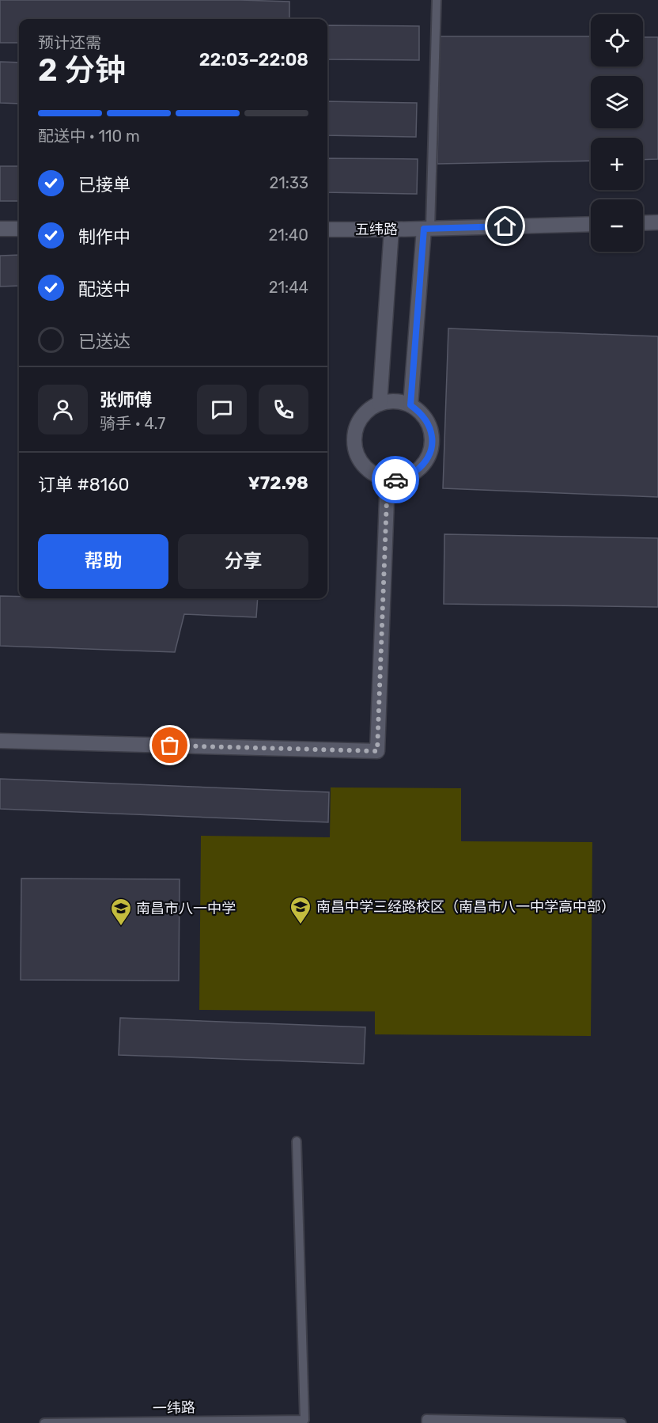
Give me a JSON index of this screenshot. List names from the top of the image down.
{
  "streets": {
    "street": ["五纬路"],
    "lane": ["一纬路"]
  },
  "places": {
    "school or university": ["南昌中学三经路校区（南昌市八一中学高中部）", "南昌市八一中学"]
  },
  "page": {
    "map_buttons": ["+", "−"],
    "heading": ["2 分钟", "预计还需", "22:03–22:08"],
    "panel": [
      "张师傅",
      "骑手 · 4.7",
      "订单 #8160",
      "¥72.98"
    ],
    "bar": "配送中 · 110 m",
    "list": [
      ["已接单", "21:33"],
      ["制作中", "21:40"],
      ["配送中", "21:44"],
      "已送达"
    ],
    "buttons": ["帮助", "分享"]
  }
}
